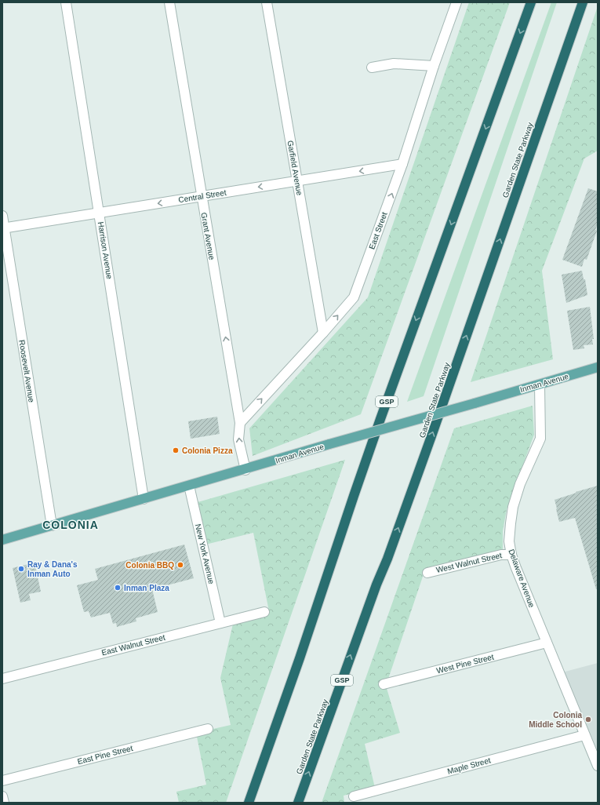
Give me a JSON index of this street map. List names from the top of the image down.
{
  "streets": {
    "highway": ["Garden State Parkway", "GSP"],
    "main road": ["Inman Avenue"],
    "street": [
      "Garfield Avenue",
      "Central Street",
      "East Street",
      "Grant Avenue",
      "Harrison Avenue",
      "Roosevelt Avenue",
      "New York Avenue",
      "West Walnut Street",
      "Delaware Avenue",
      "East Walnut Street",
      "West Pine Street",
      "East Pine Street",
      "Maple Street"
    ]
  },
  "crossings": [
    ["Garfield Avenue", "Central Street"],
    ["Garfield Avenue", "East Street"],
    ["Central Street", "East Street"],
    ["Central Street", "Grant Avenue"],
    ["Central Street", "Harrison Avenue"],
    ["Central Street", "Roosevelt Avenue"],
    ["East Street", "Grant Avenue"],
    ["Grant Avenue", "Inman Avenue"],
    ["Harrison Avenue", "Inman Avenue"],
    ["Roosevelt Avenue", "Inman Avenue"],
    ["Inman Avenue", "New York Avenue"],
    ["Inman Avenue", "Delaware Avenue"],
    ["New York Avenue", "East Walnut Street"],
    ["West Walnut Street", "Delaware Avenue"],
    ["Delaware Avenue", "West Pine Street"],
    ["Delaware Avenue", "Maple Street"]
  ],
  "one_way": ["Central Street", "East Street", "Grant Avenue"],
  "districts": ["COLONIA"],
  "places": [
    "Colonia Pizza",
    "Colonia BBQ",
    "Ray & Dana's Inman Auto",
    "Inman Plaza",
    "Colonia Middle School"
  ]
}
